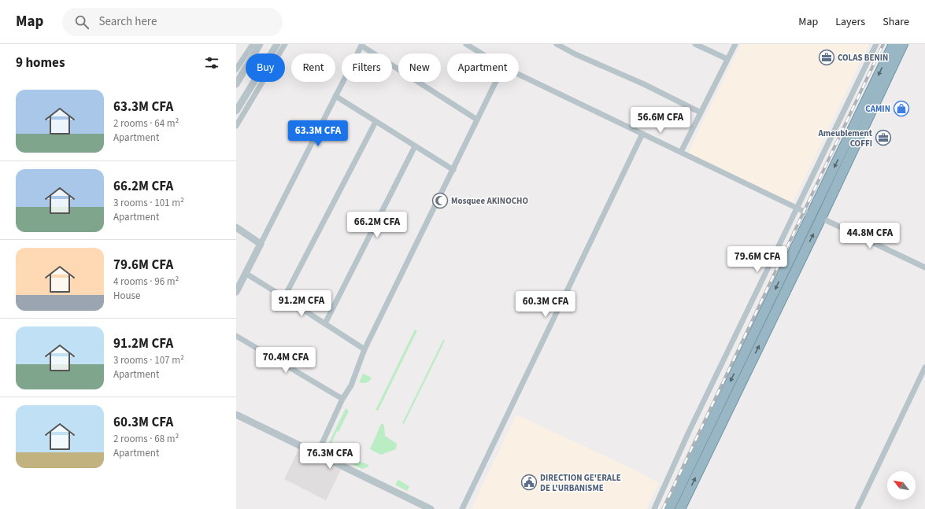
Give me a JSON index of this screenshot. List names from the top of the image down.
{
  "places": {
    "office": ["COLAS BENIN", "Ameublement COFFI"],
    "shop": ["CAMIN"],
    "mosque": ["Mosquee AKINOCHO"],
    "public building": ["DIRECTION GE'ERALE DE L'URBANISME"]
  },
  "north": "top left",
  "page": {
    "header": "Map",
    "search": "Search here",
    "nav": ["Map", "Layers", "Share"],
    "heading": "9 homes",
    "chip": [
      "Buy",
      "Rent",
      "Filters",
      "New",
      "Apartment"
    ],
    "list": [
      {
        "name": "63.3M CFA",
        "note": "2 rooms · 64 m² · Apartment"
      },
      {
        "name": "66.2M CFA",
        "note": "3 rooms · 101 m² · Apartment"
      },
      {
        "name": "79.6M CFA",
        "note": "4 rooms · 96 m² · House"
      },
      {
        "name": "91.2M CFA",
        "note": "3 rooms · 107 m² · Apartment"
      },
      {
        "name": "60.3M CFA",
        "note": "2 rooms · 68 m² · Apartment"
      }
    ],
    "price": [
      "56.6M CFA",
      "63.3M CFA",
      "66.2M CFA",
      "44.8M CFA",
      "79.6M CFA",
      "91.2M CFA",
      "60.3M CFA",
      "70.4M CFA",
      "76.3M CFA"
    ]
  }
}
